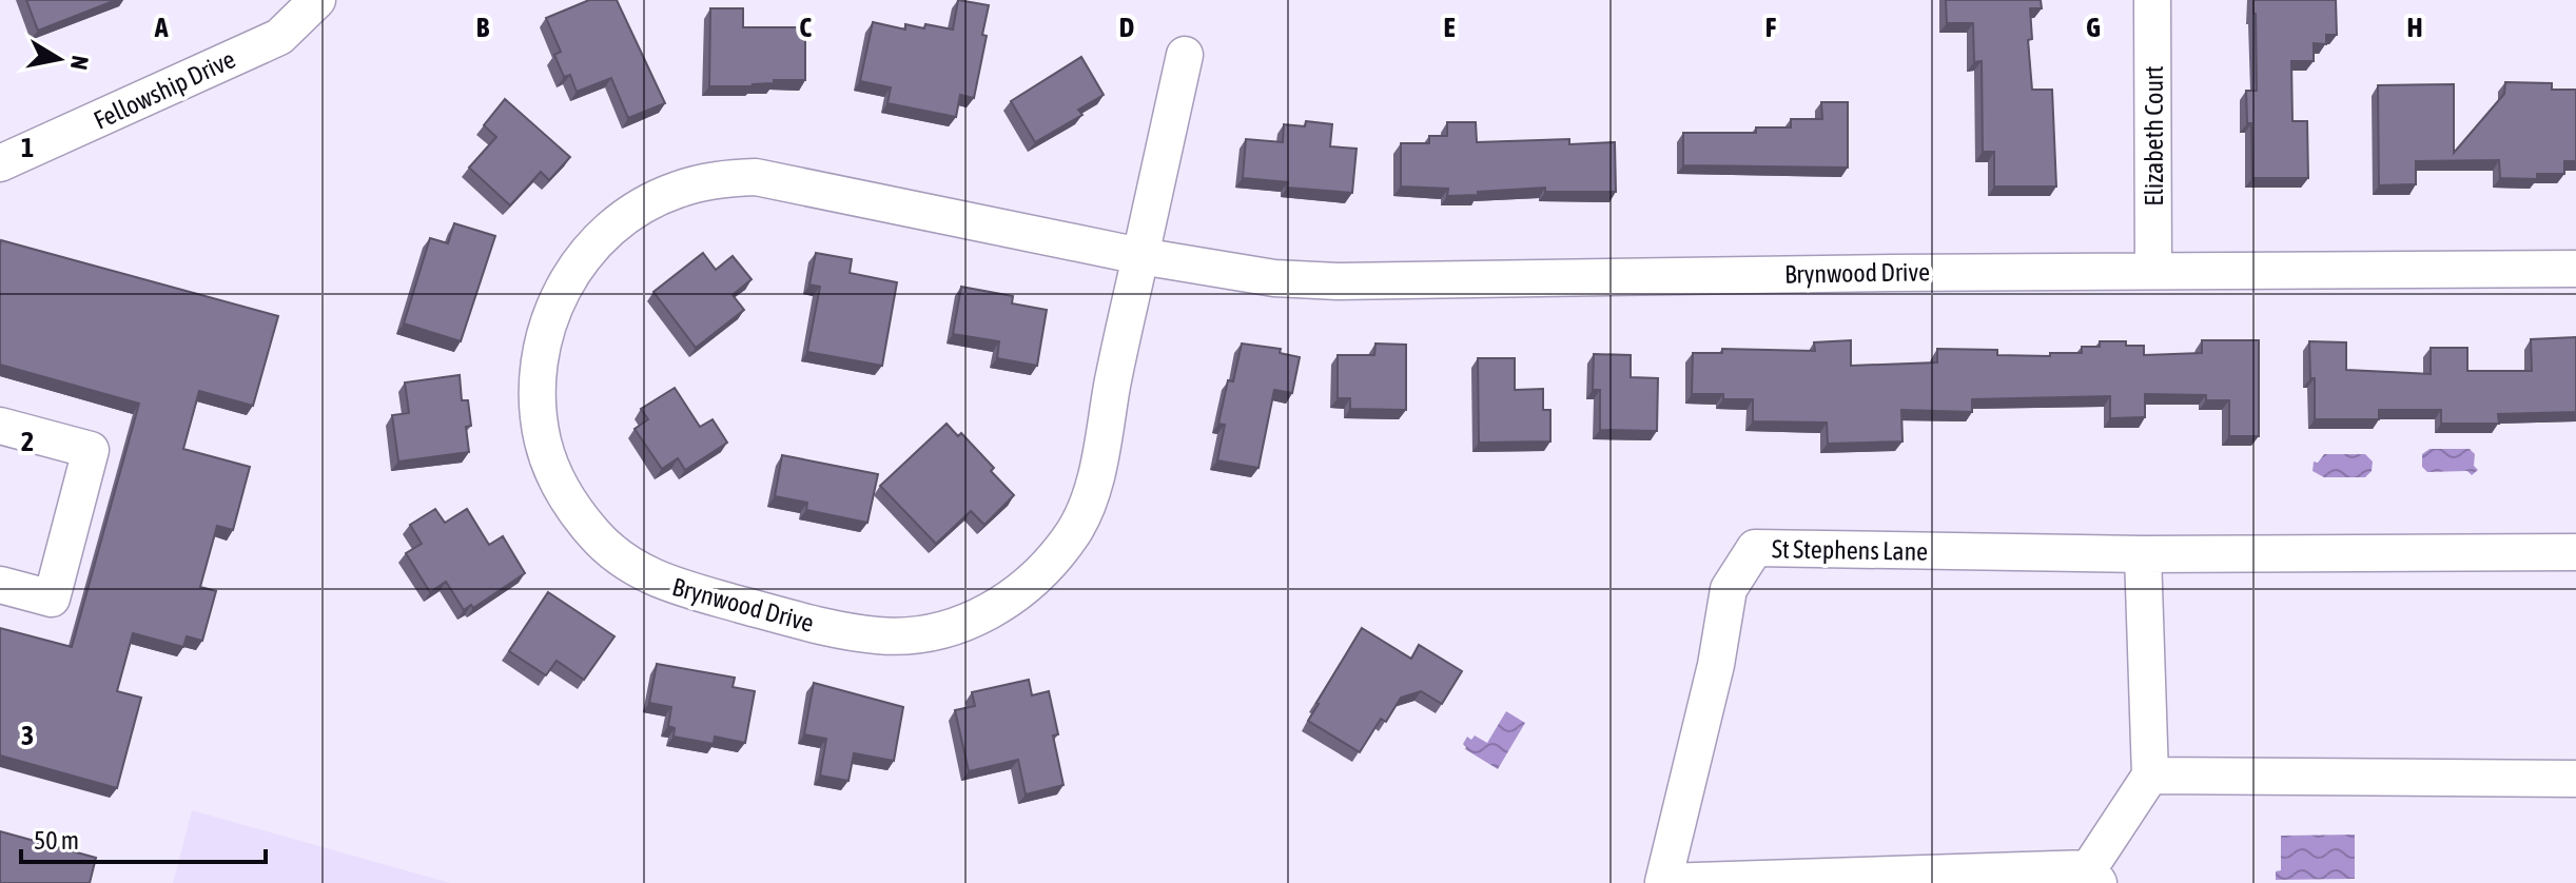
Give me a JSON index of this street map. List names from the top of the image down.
{
  "streets": {
    "street": [
      "Fellowship Drive",
      "Elizabeth Court",
      "Brynwood Drive",
      "St Stephens Lane"
    ]
  },
  "crossings": [
    ["Elizabeth Court", "Brynwood Drive"]
  ],
  "scale_bar": "50 m",
  "north": "right",
  "grid": {
    "columns": [
      "A",
      "B",
      "C",
      "D",
      "E",
      "F",
      "G",
      "H"
    ],
    "rows": ["1", "2", "3"]
  }
}
